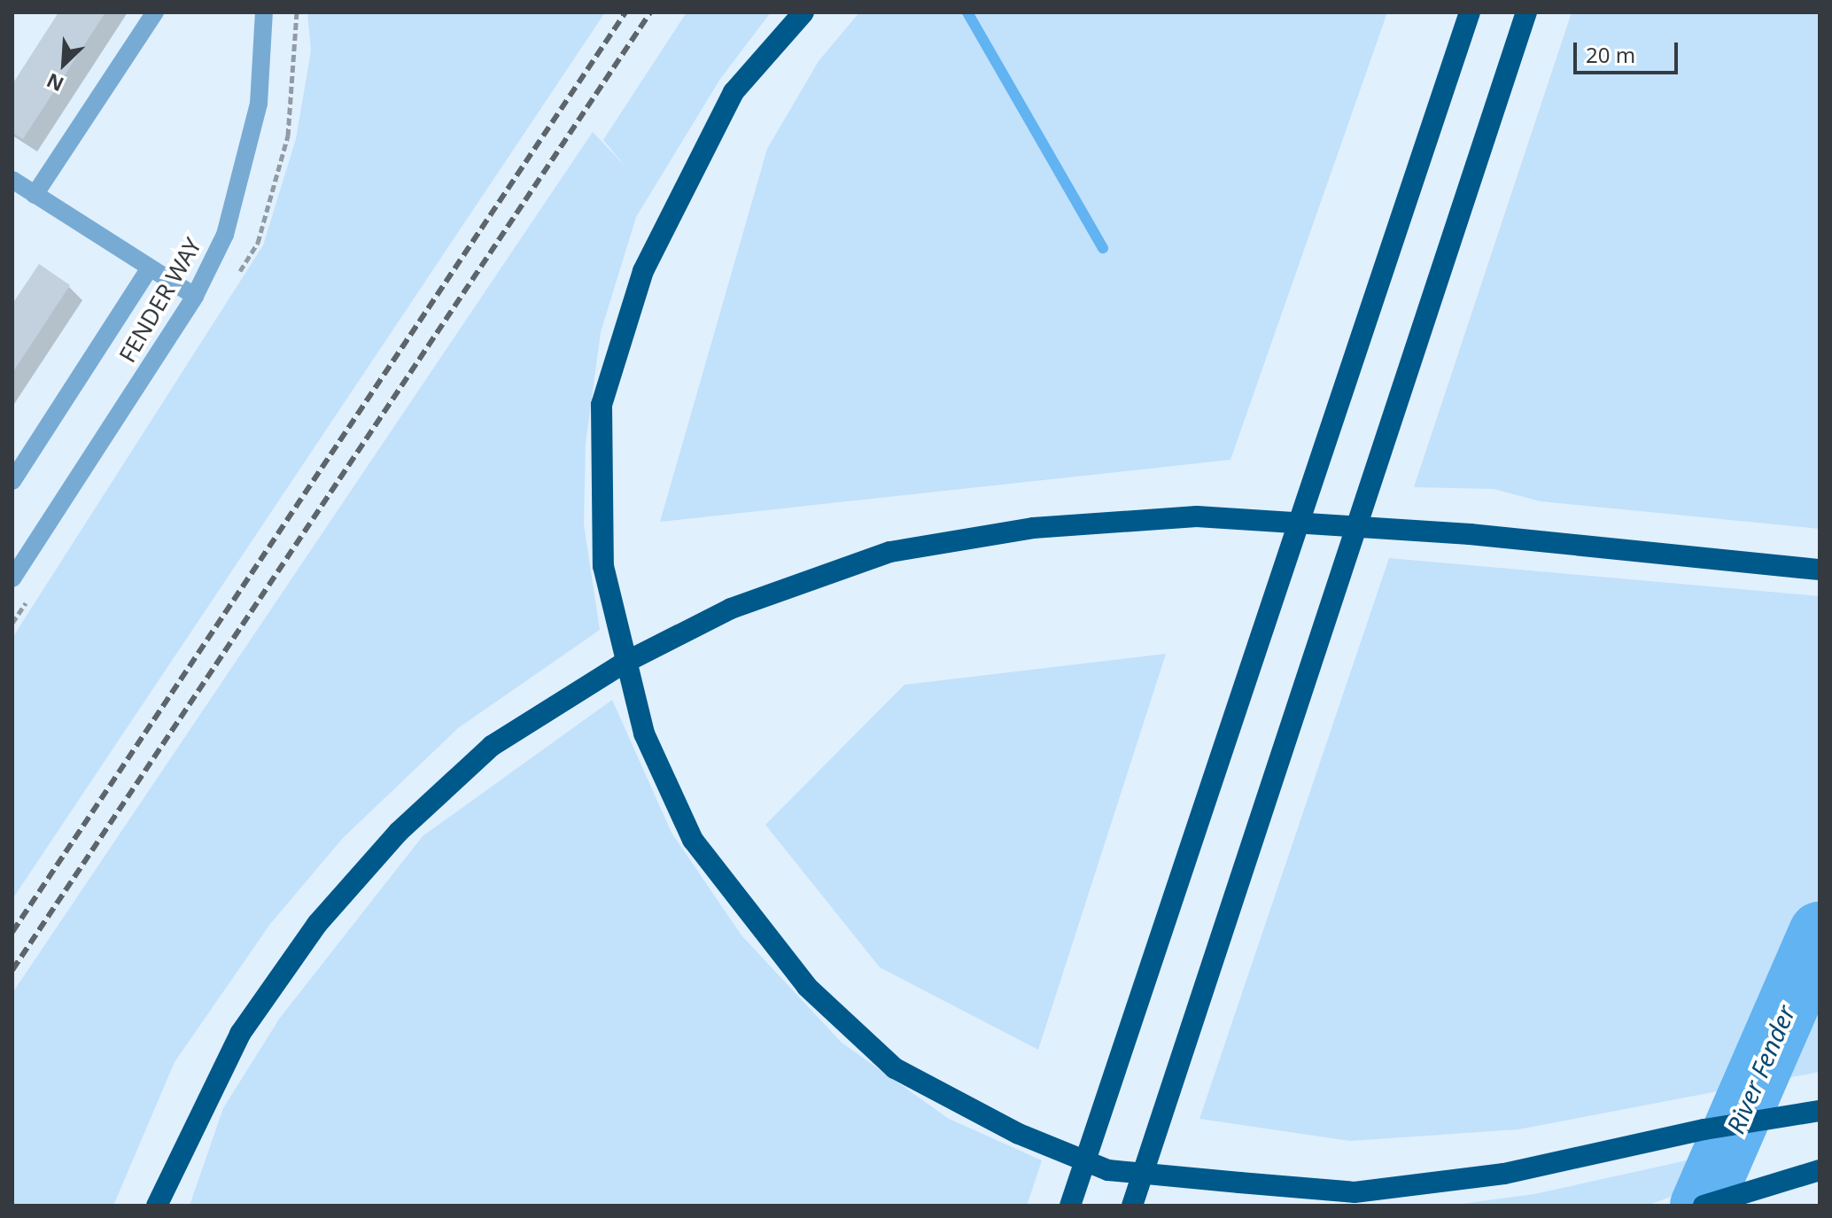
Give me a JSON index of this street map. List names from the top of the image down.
{
  "streets": {
    "street": ["FENDER WAY"]
  },
  "water": ["River Fender"],
  "scale_bar": "20 m",
  "north": "bottom left"
}
